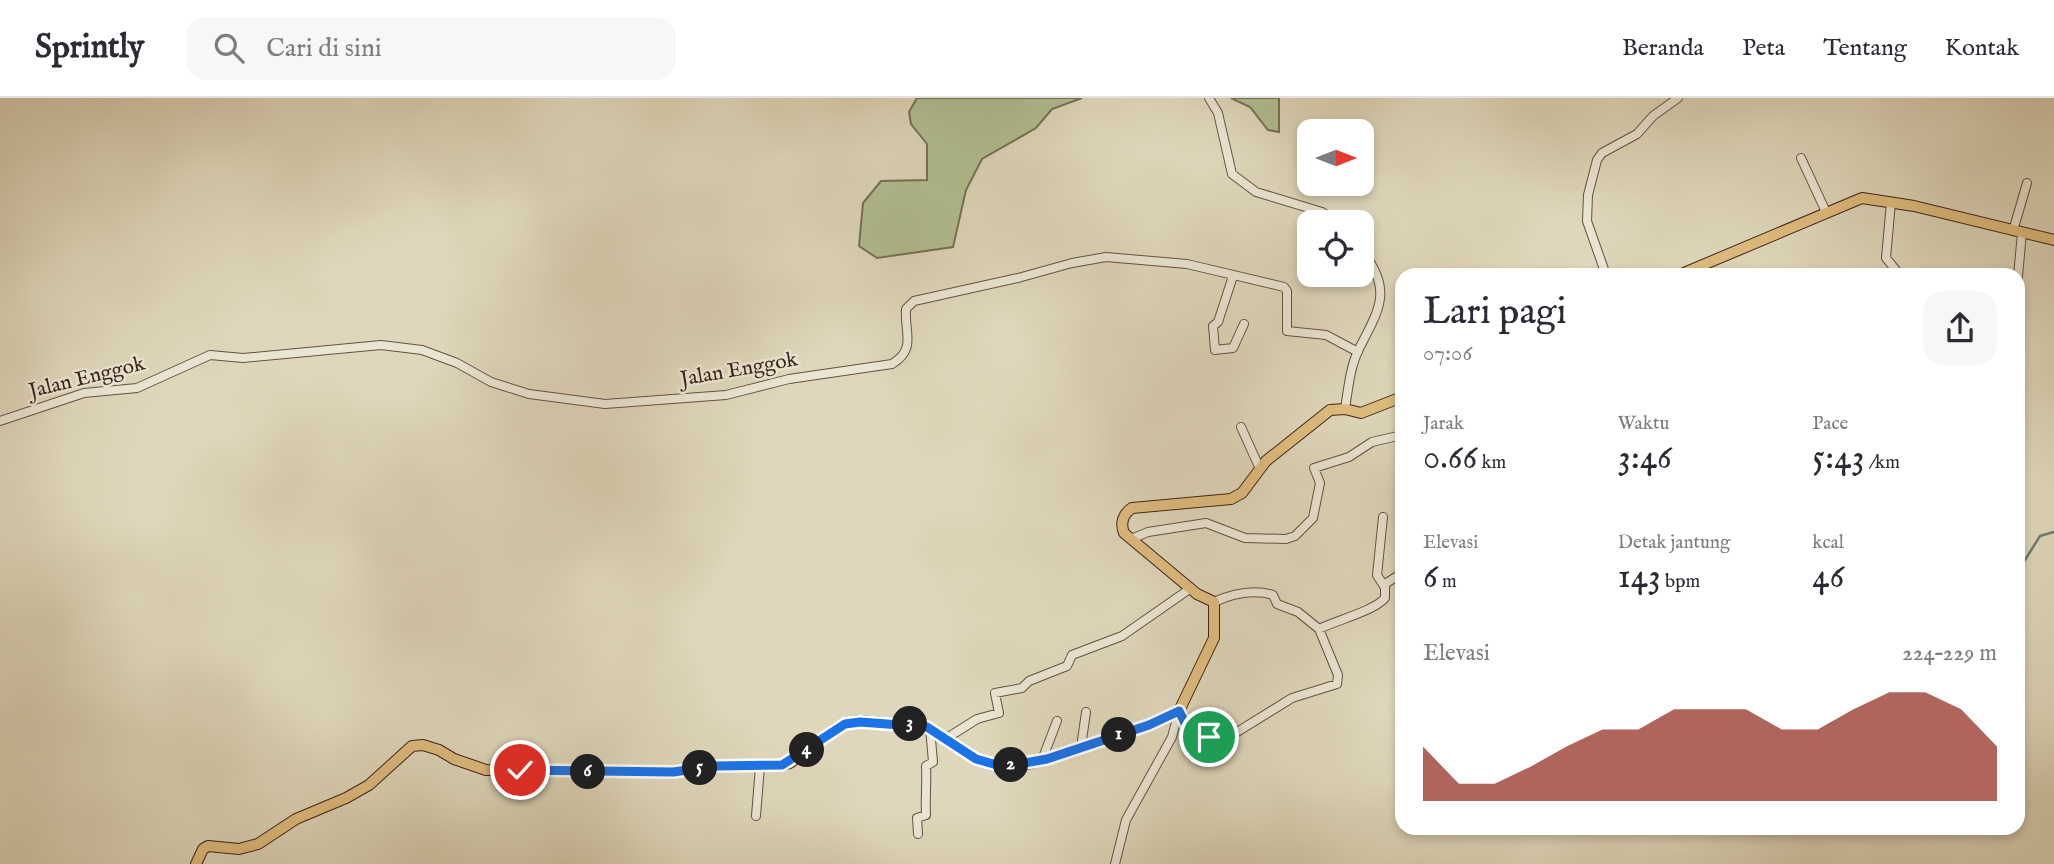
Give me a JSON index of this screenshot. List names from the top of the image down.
{
  "streets": {
    "street": ["Jalan Enggok"]
  },
  "north": "right",
  "page": {
    "header": "Sprintly",
    "search": "Cari di sini",
    "nav": [
      "Beranda",
      "Peta",
      "Tentang",
      "Kontak"
    ],
    "heading": ["Lari pagi", "07:06"],
    "stats": [
      ["Jarak", "0.66 km"],
      ["Waktu", "3:46"],
      ["Pace", "5:43 /km"],
      ["Elevasi", "6 m"],
      ["Detak jantung", "143 bpm"],
      ["kcal", "46"]
    ],
    "chart": ["Elevasi", "224–229 m"],
    "pins": [
      "3",
      "1",
      "4",
      "2",
      "5",
      "6"
    ]
  }
}
